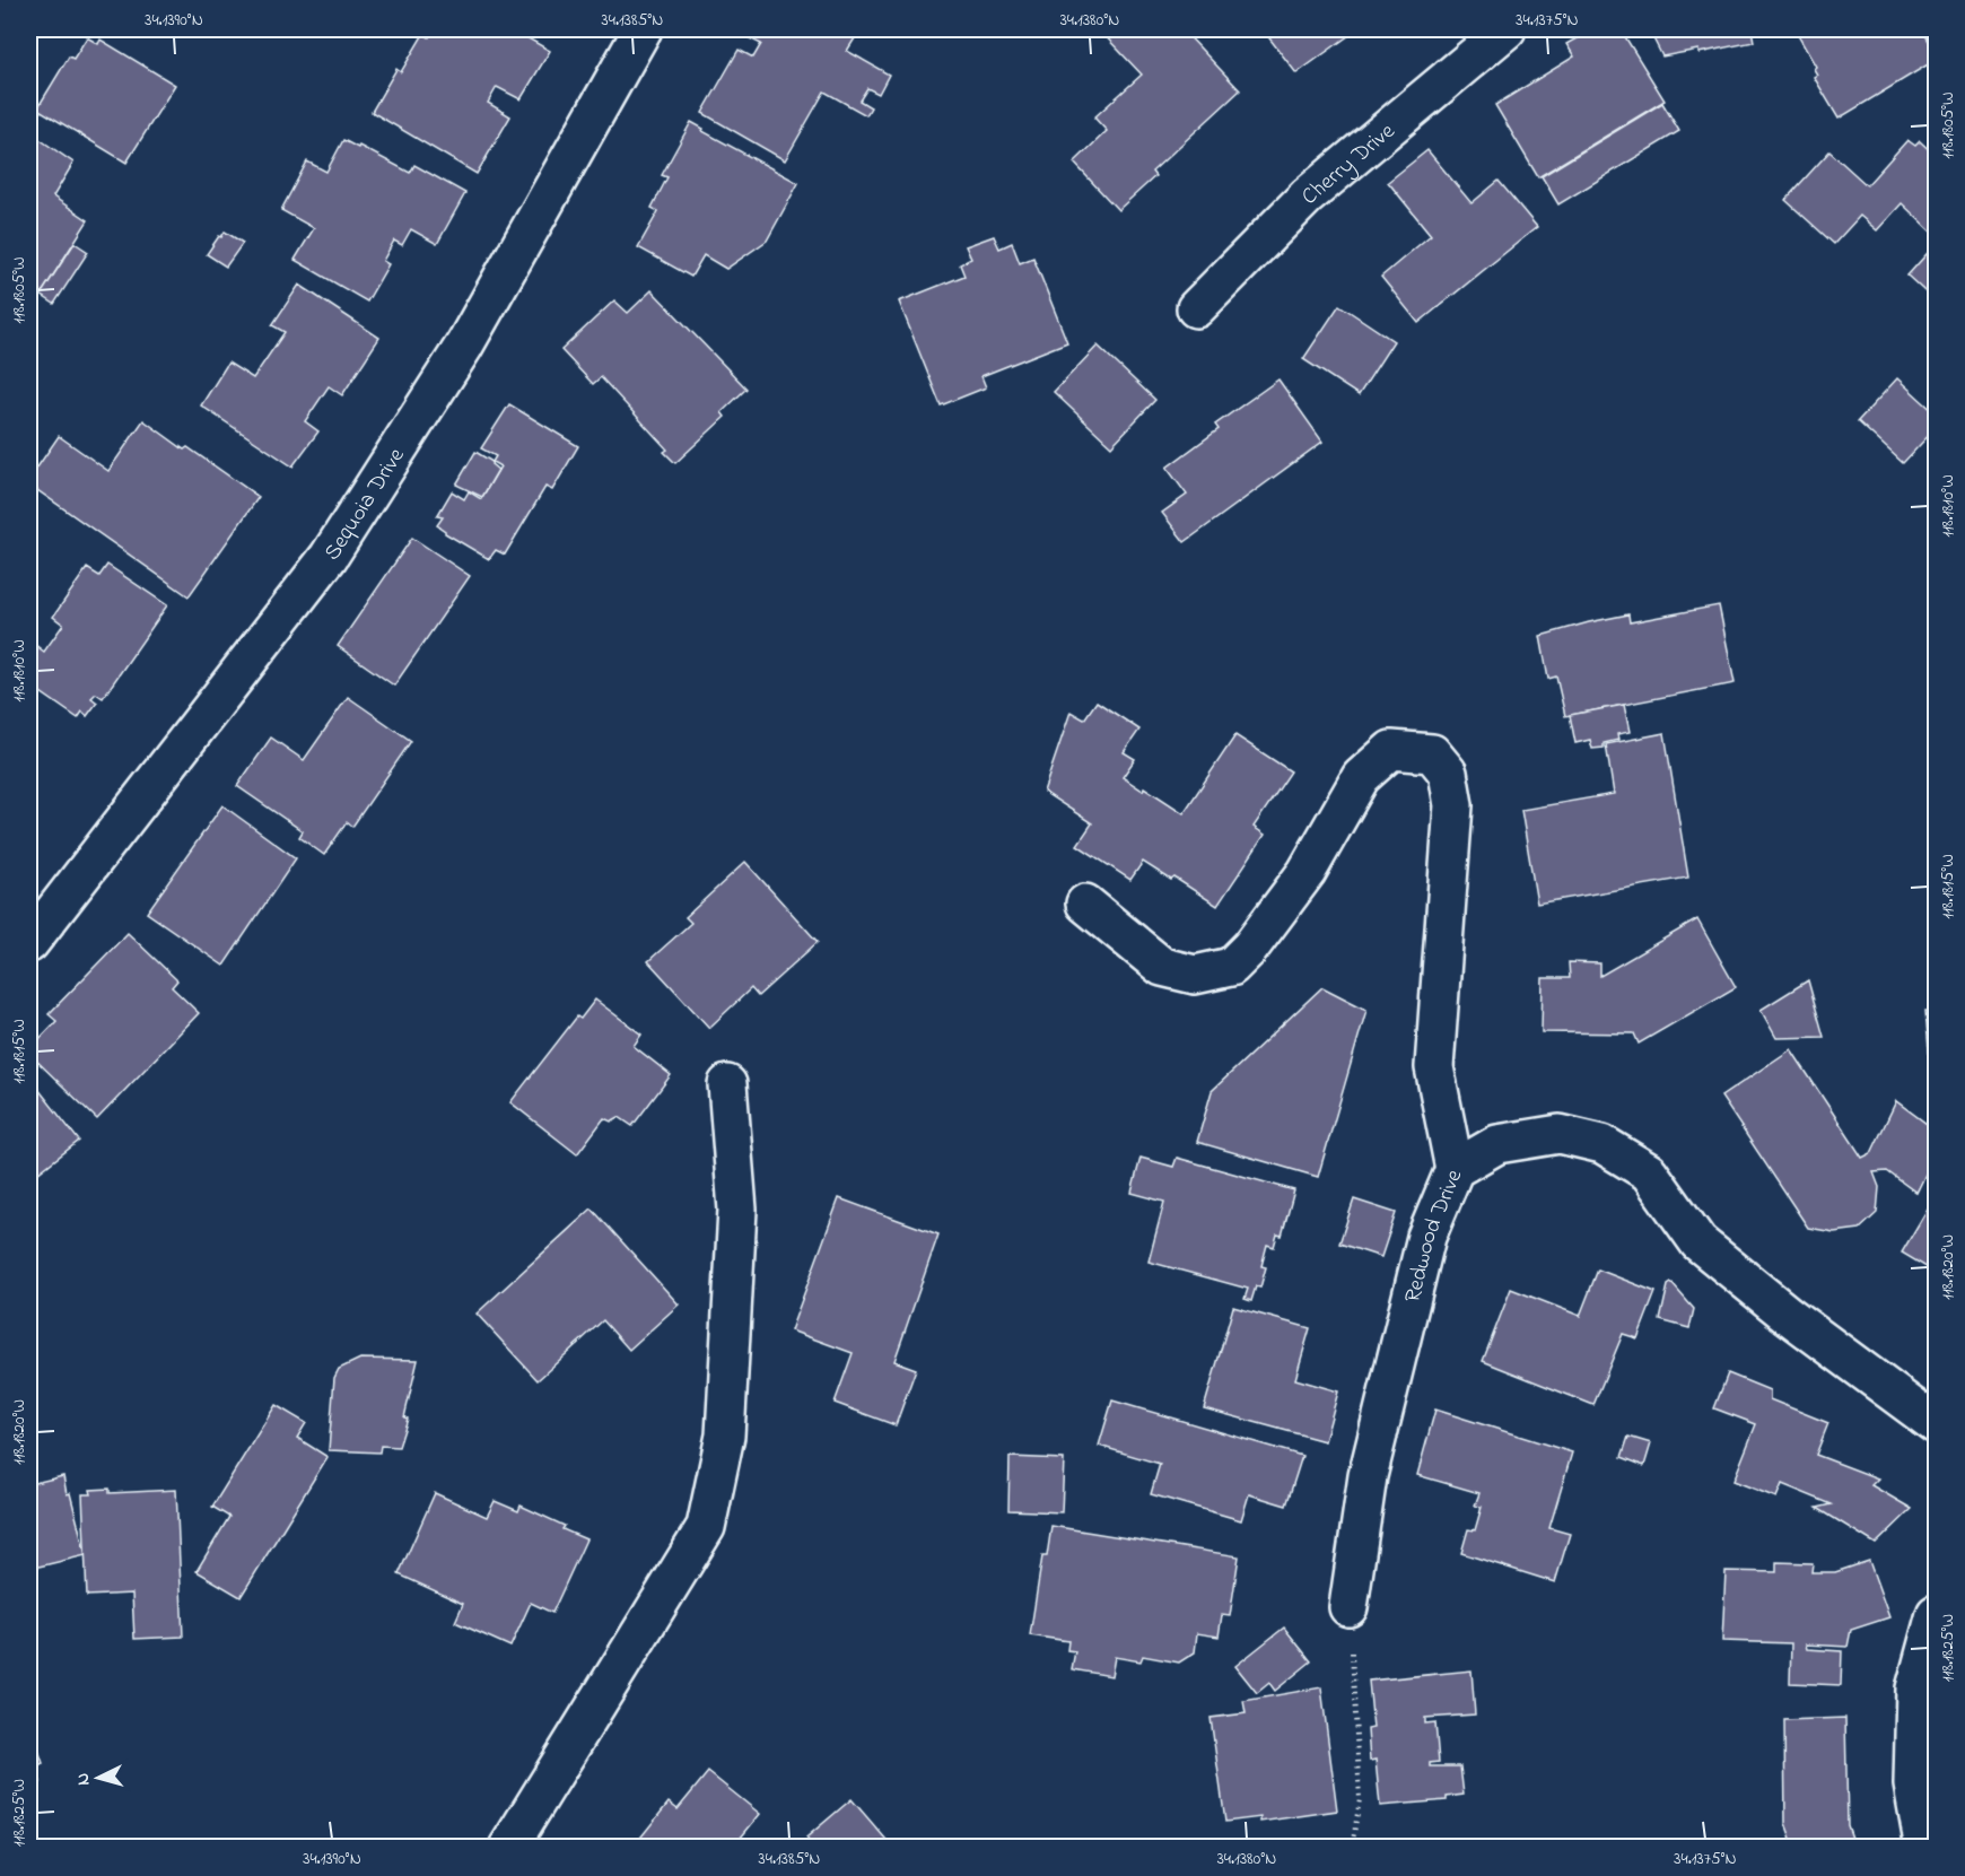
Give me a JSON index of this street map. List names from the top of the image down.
{
  "streets": {
    "street": ["Cherry Drive", "Sequoia Drive", "Redwood Drive"]
  },
  "north": "left",
  "coordinates": [
    "34.1390°N",
    "34.1385°N",
    "34.1380°N",
    "34.1375°N",
    "118.1805°W",
    "118.1810°W",
    "118.1815°W",
    "118.1820°W",
    "118.1825°W"
  ]
}
